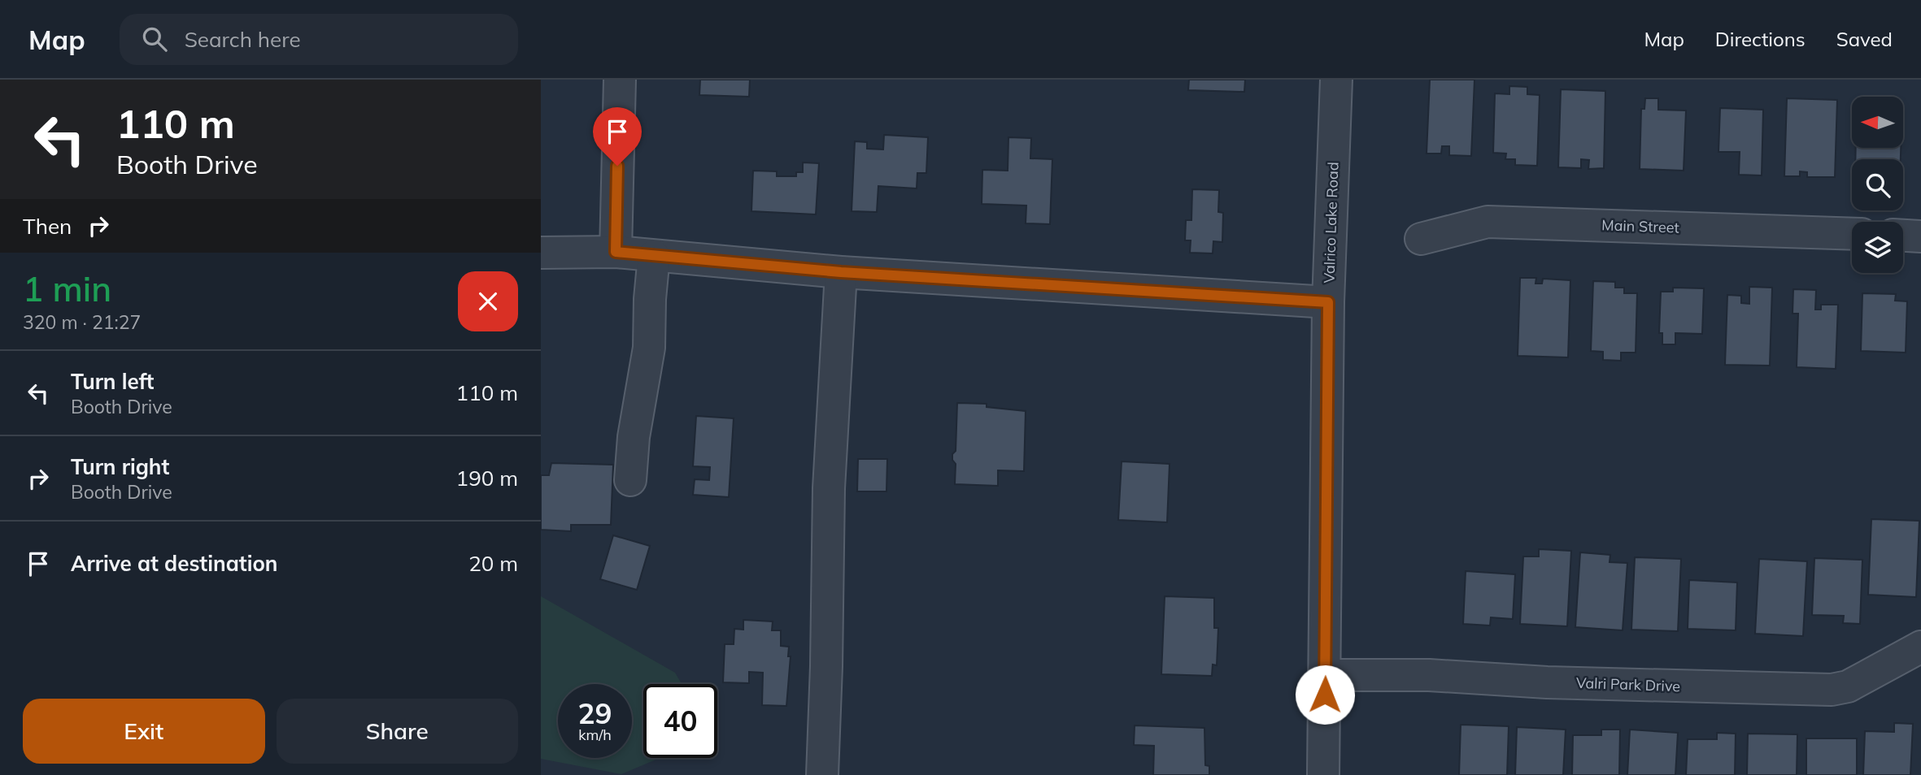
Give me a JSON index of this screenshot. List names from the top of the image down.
{
  "streets": {
    "street": ["Valrico Lake Road", "Main Street", "Valri Park Drive"]
  },
  "crossings": [
    ["Valrico Lake Road", "Valri Park Drive"]
  ],
  "north": "left",
  "page": {
    "header": "Map",
    "search": "Search here",
    "nav": ["Map", "Directions", "Saved"],
    "turn": ["110 m", "Booth Drive"],
    "then": "Then",
    "heading": ["1 min", "320 m · 21:27"],
    "list": [
      {
        "name": "Turn left",
        "note": "Booth Drive",
        "value": "110 m"
      },
      {
        "name": "Turn right",
        "note": "Booth Drive",
        "value": "190 m"
      },
      {
        "name": "Arrive at destination",
        "value": "20 m"
      }
    ],
    "speed": "29 km/h",
    "limit": "40",
    "buttons": ["Exit", "Share"]
  }
}
